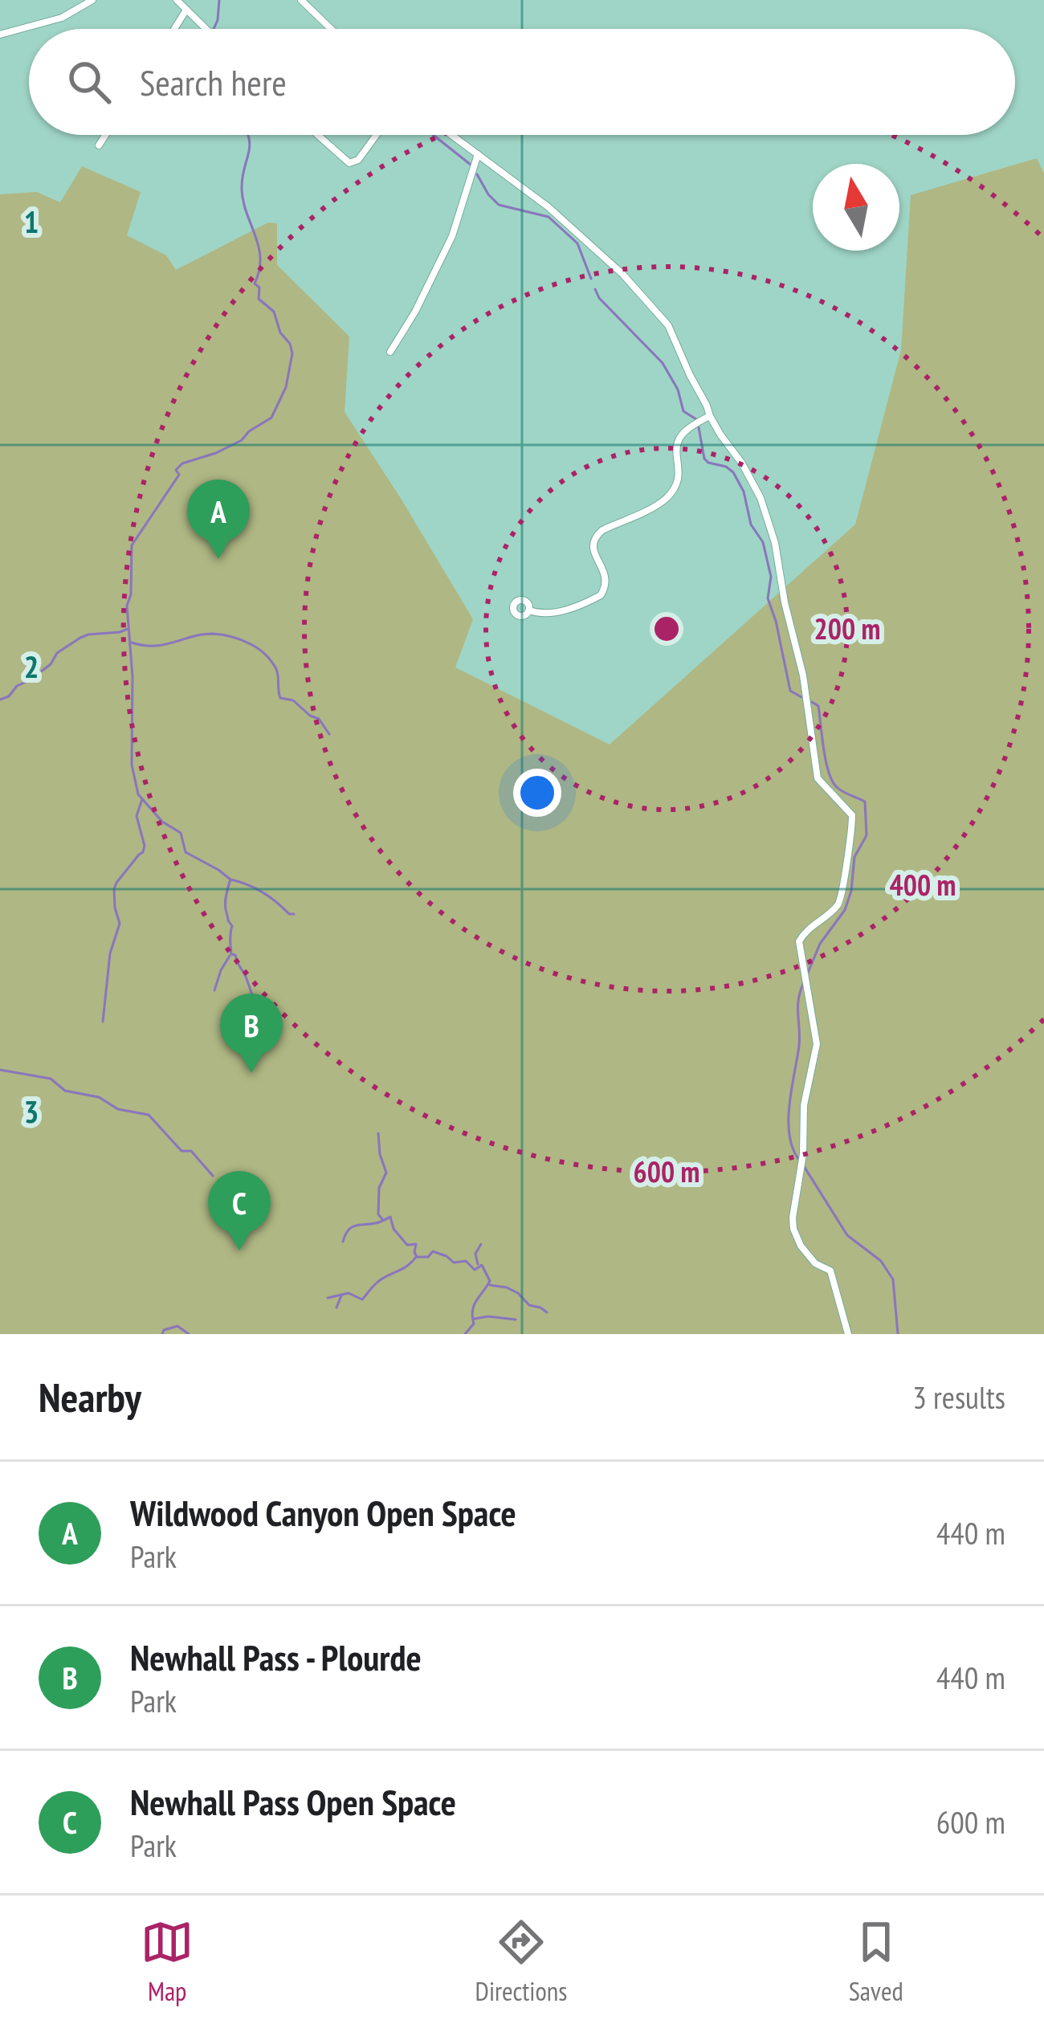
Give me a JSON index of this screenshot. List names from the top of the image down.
{
  "north": "top",
  "page": {
    "search": "Search here",
    "pins": ["A", "B", "C"],
    "heading": ["Nearby", "3 results"],
    "list": [
      {
        "mark": "A",
        "name": "Wildwood Canyon Open Space",
        "note": "Park",
        "value": "440 m"
      },
      {
        "mark": "B",
        "name": "Newhall Pass - Plourde",
        "note": "Park",
        "value": "440 m"
      },
      {
        "mark": "C",
        "name": "Newhall Pass Open Space",
        "note": "Park",
        "value": "600 m"
      }
    ],
    "nav": ["Map", "Directions", "Saved"]
  },
  "grid": {
    "rows": ["1", "2", "3"]
  },
  "rings": ["200 m", "400 m", "600 m"]
}
